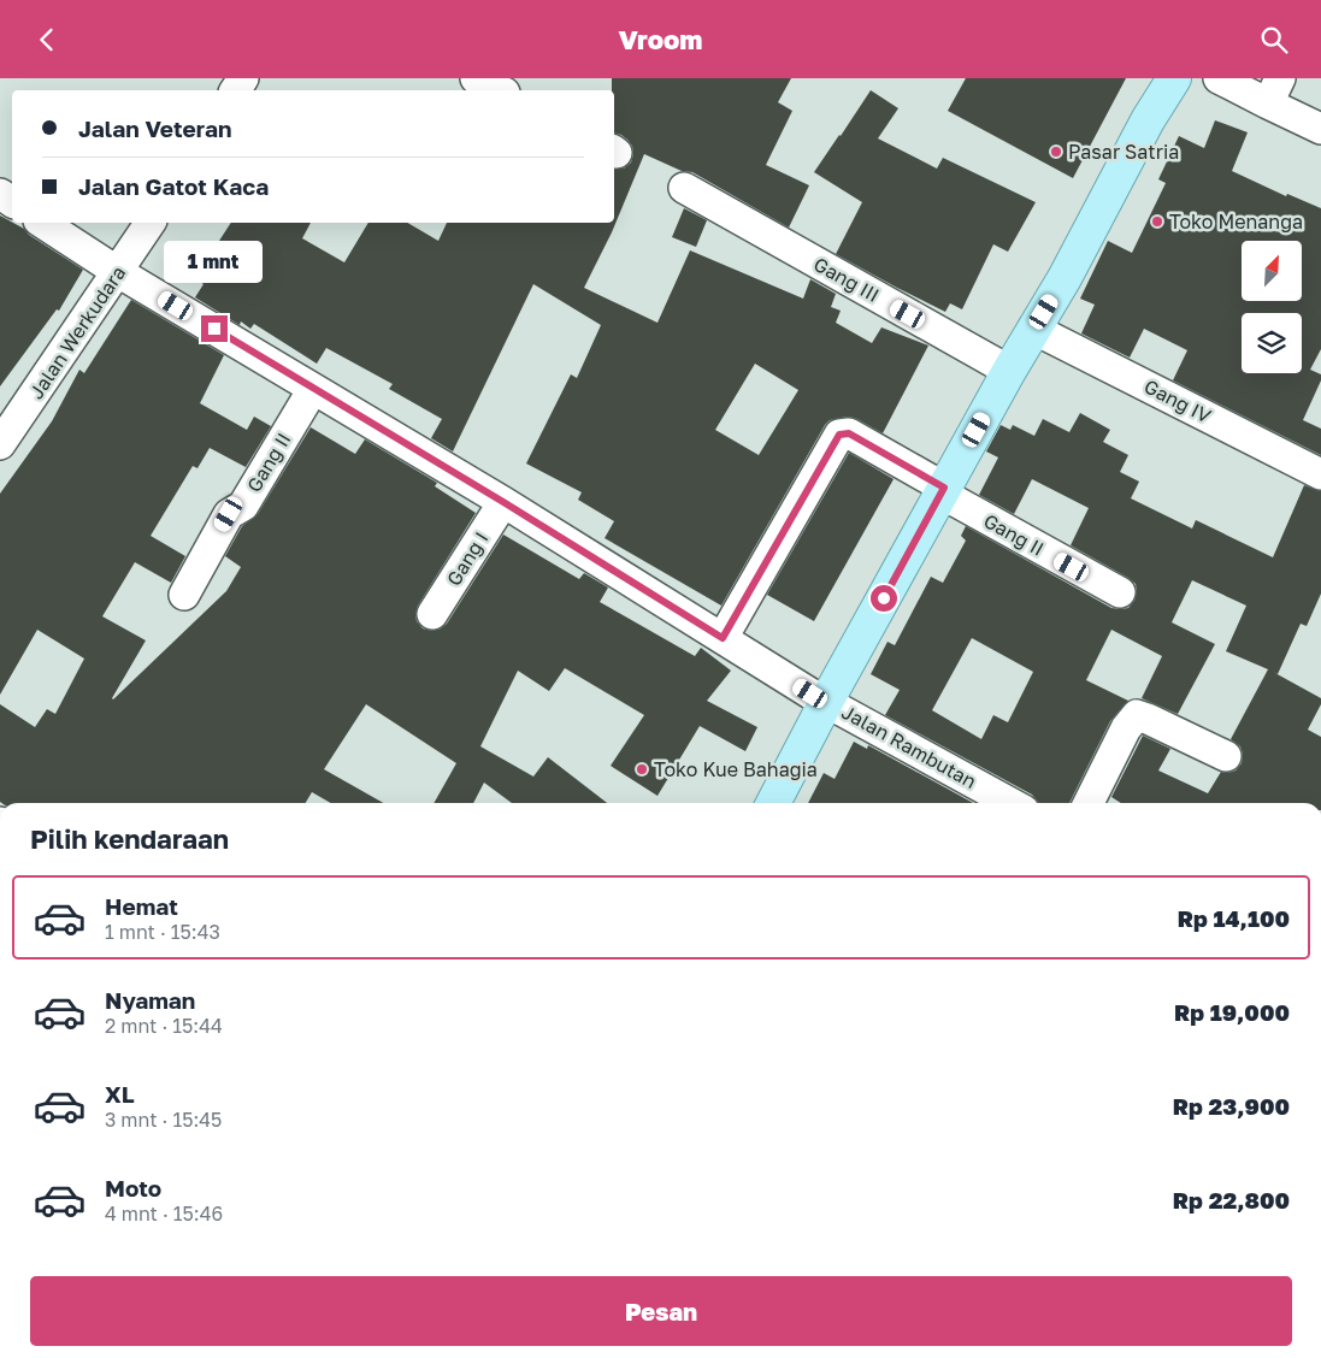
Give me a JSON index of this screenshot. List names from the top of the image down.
{
  "streets": {
    "street": [
      "Gang III",
      "Jalan Werkudara",
      "Gang IV",
      "Gang II",
      "Gang I",
      "Jalan Rambutan"
    ]
  },
  "crossings": [
    ["Jalan Werkudara", "Jalan Rambutan"],
    ["Gang II", "Jalan Rambutan"],
    ["Gang I", "Jalan Rambutan"]
  ],
  "places": ["Pasar Satria", "Toko Menanga", "Toko Kue Bahagia"],
  "north": "top right",
  "page": {
    "header": "Vroom",
    "banner": ["Jalan Veteran", "Jalan Gatot Kaca"],
    "bubble": "1 mnt",
    "heading": "Pilih kendaraan",
    "list": [
      {
        "name": "Hemat",
        "note": "1 mnt · 15:43",
        "value": "Rp 14,100"
      },
      {
        "name": "Nyaman",
        "note": "2 mnt · 15:44",
        "value": "Rp 19,000"
      },
      {
        "name": "XL",
        "note": "3 mnt · 15:45",
        "value": "Rp 23,900"
      },
      {
        "name": "Moto",
        "note": "4 mnt · 15:46",
        "value": "Rp 22,800"
      }
    ],
    "buttons": "Pesan"
  }
}
